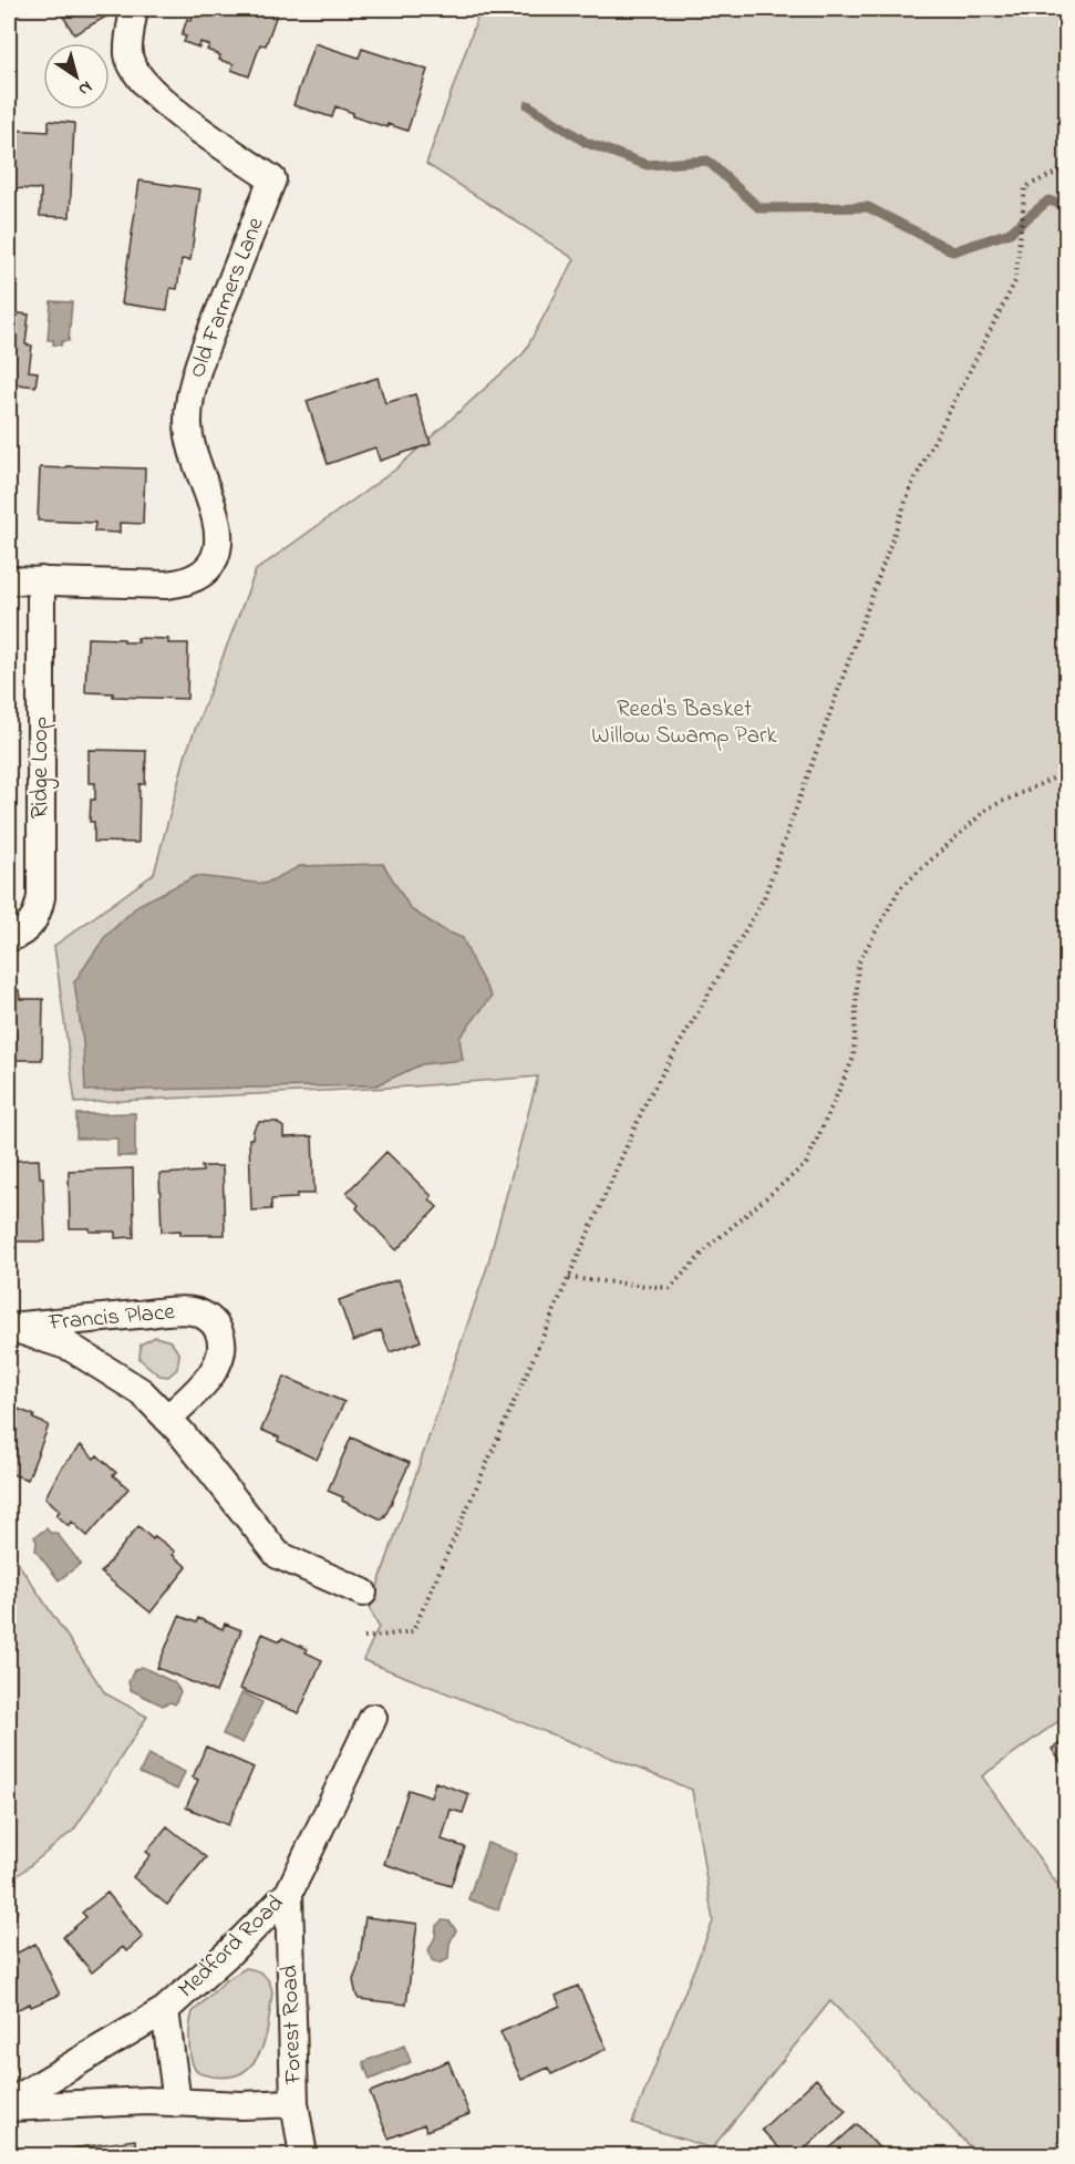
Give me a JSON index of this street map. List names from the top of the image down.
{
  "streets": {
    "street": [
      "Old Farmers Lane",
      "Ridge Loop",
      "Francis Place",
      "Medford Road",
      "Forest Road"
    ]
  },
  "crossings": [
    ["Old Farmers Lane", "Ridge Loop"],
    ["Medford Road", "Forest Road"]
  ],
  "parks": ["Reed's Basket Willow Swamp Park"],
  "north": "bottom right"
}
